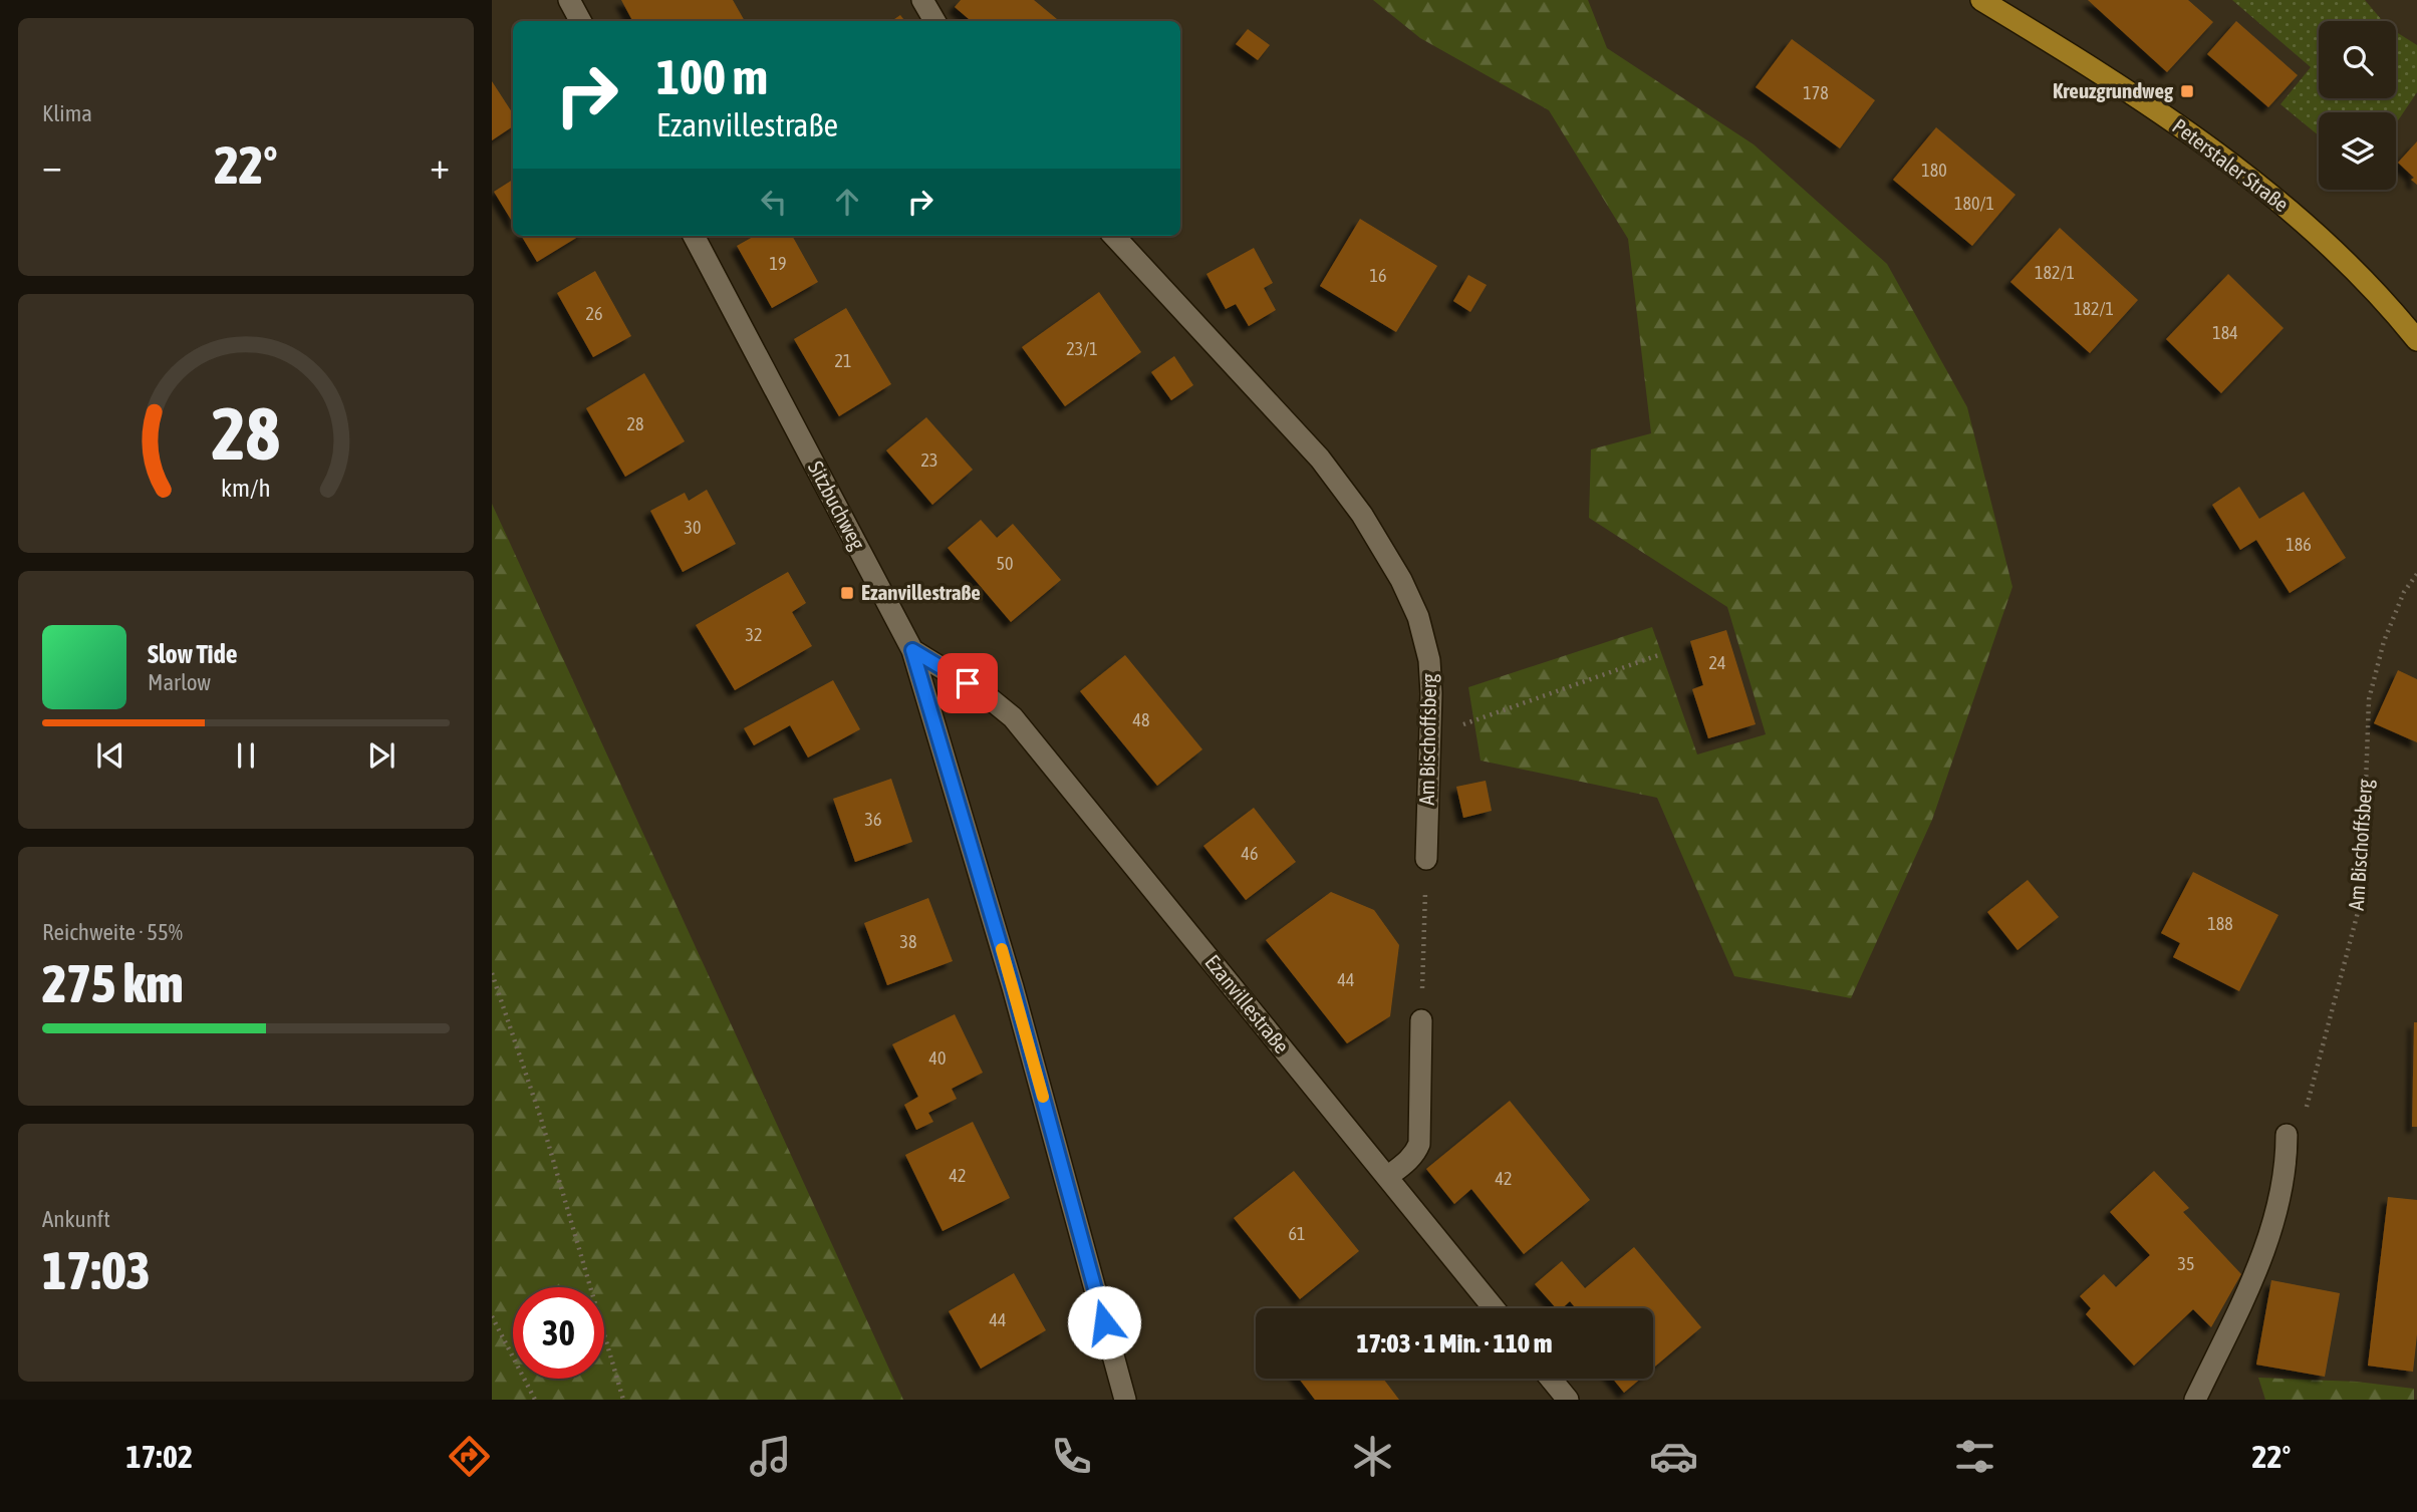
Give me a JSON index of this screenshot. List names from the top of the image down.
{
  "streets": {
    "main road": ["Peterstaler Straße"],
    "street": ["Sitzbuchweg", "Am Bischoffsberg", "Ezanvillestraße"]
  },
  "crossings": [
    ["Sitzbuchweg", "Ezanvillestraße"]
  ],
  "places": {
    "transit": ["Kreuzgrundweg", "Ezanvillestraße"]
  },
  "house_numbers": [
    "178",
    "180",
    "180/1",
    "19",
    "182/1",
    "16",
    "182/1",
    "26",
    "184",
    "23/1",
    "21",
    "28",
    "23",
    "30",
    "186",
    "50",
    "32",
    "24",
    "48",
    "36",
    "46",
    "188",
    "38",
    "44",
    "40",
    "42",
    "42",
    "61",
    "35",
    "44"
  ],
  "page": {
    "tile": [
      "Klima",
      ["Reichweite · 55%", "275 km"],
      ["Ankunft", "17:03"]
    ],
    "turn": ["100 m", "Ezanvillestraße"],
    "heat": ["−", "22°", "+"],
    "song": ["Slow Tide", "Marlow"],
    "limit": "30",
    "trip": "17:03 · 1 Min. · 110 m",
    "tabs": ["17:02", "22°"],
    "gauge": ["28", "km/h"]
  }
}
